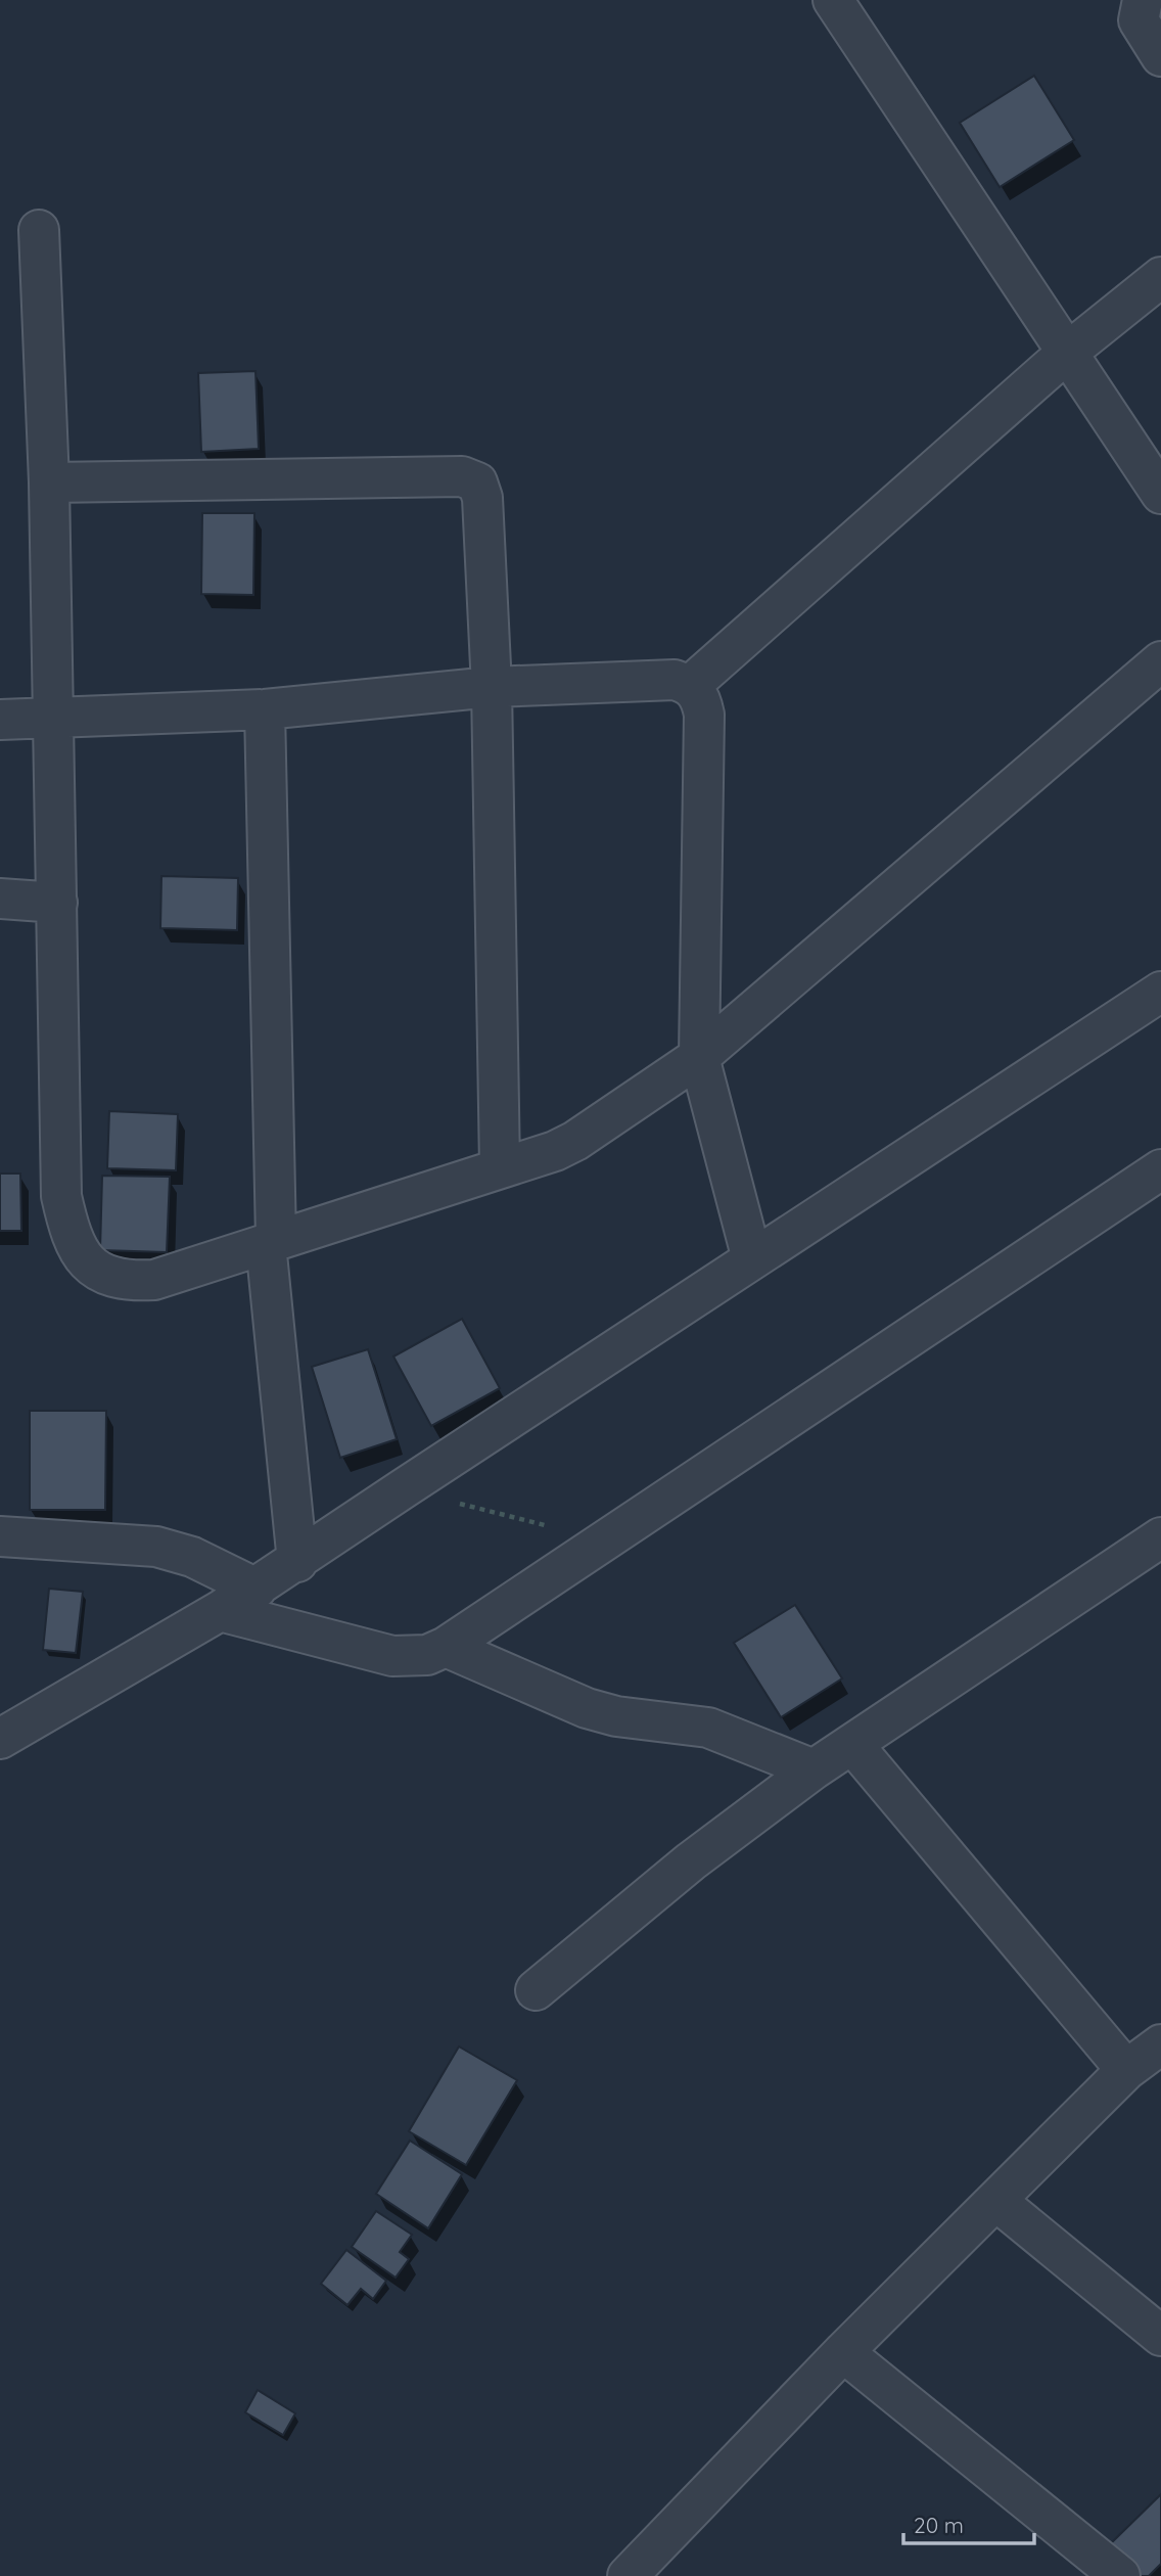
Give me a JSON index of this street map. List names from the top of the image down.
{
  "scale_bar": "20 m"
}
